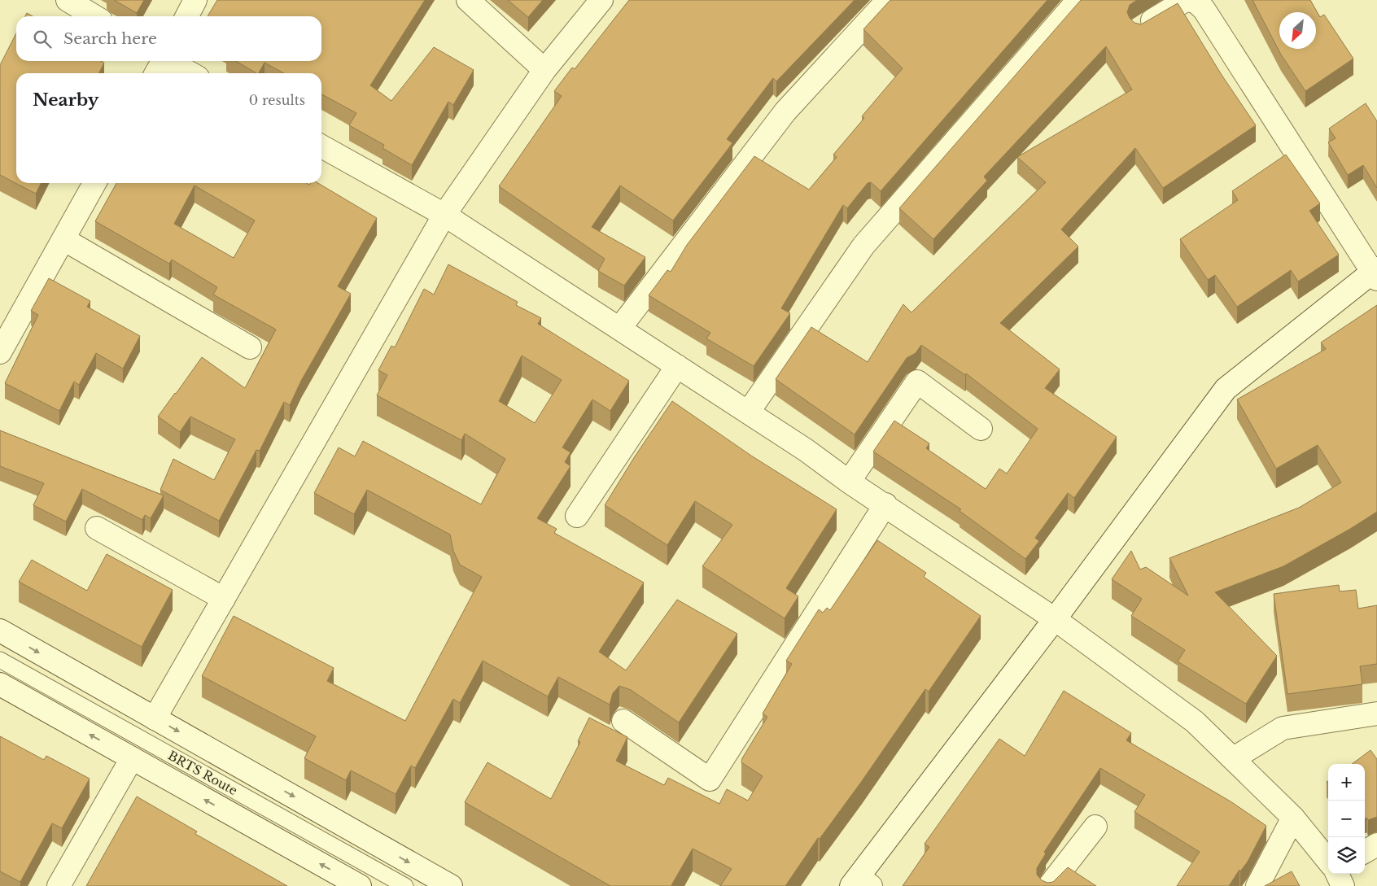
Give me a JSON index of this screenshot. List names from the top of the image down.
{
  "streets": {
    "lane": ["BRTS Route"]
  },
  "north": "bottom left",
  "page": {
    "search": "Search here",
    "heading": ["Nearby", "0 results"],
    "map_buttons": ["+", "−"]
  }
}
